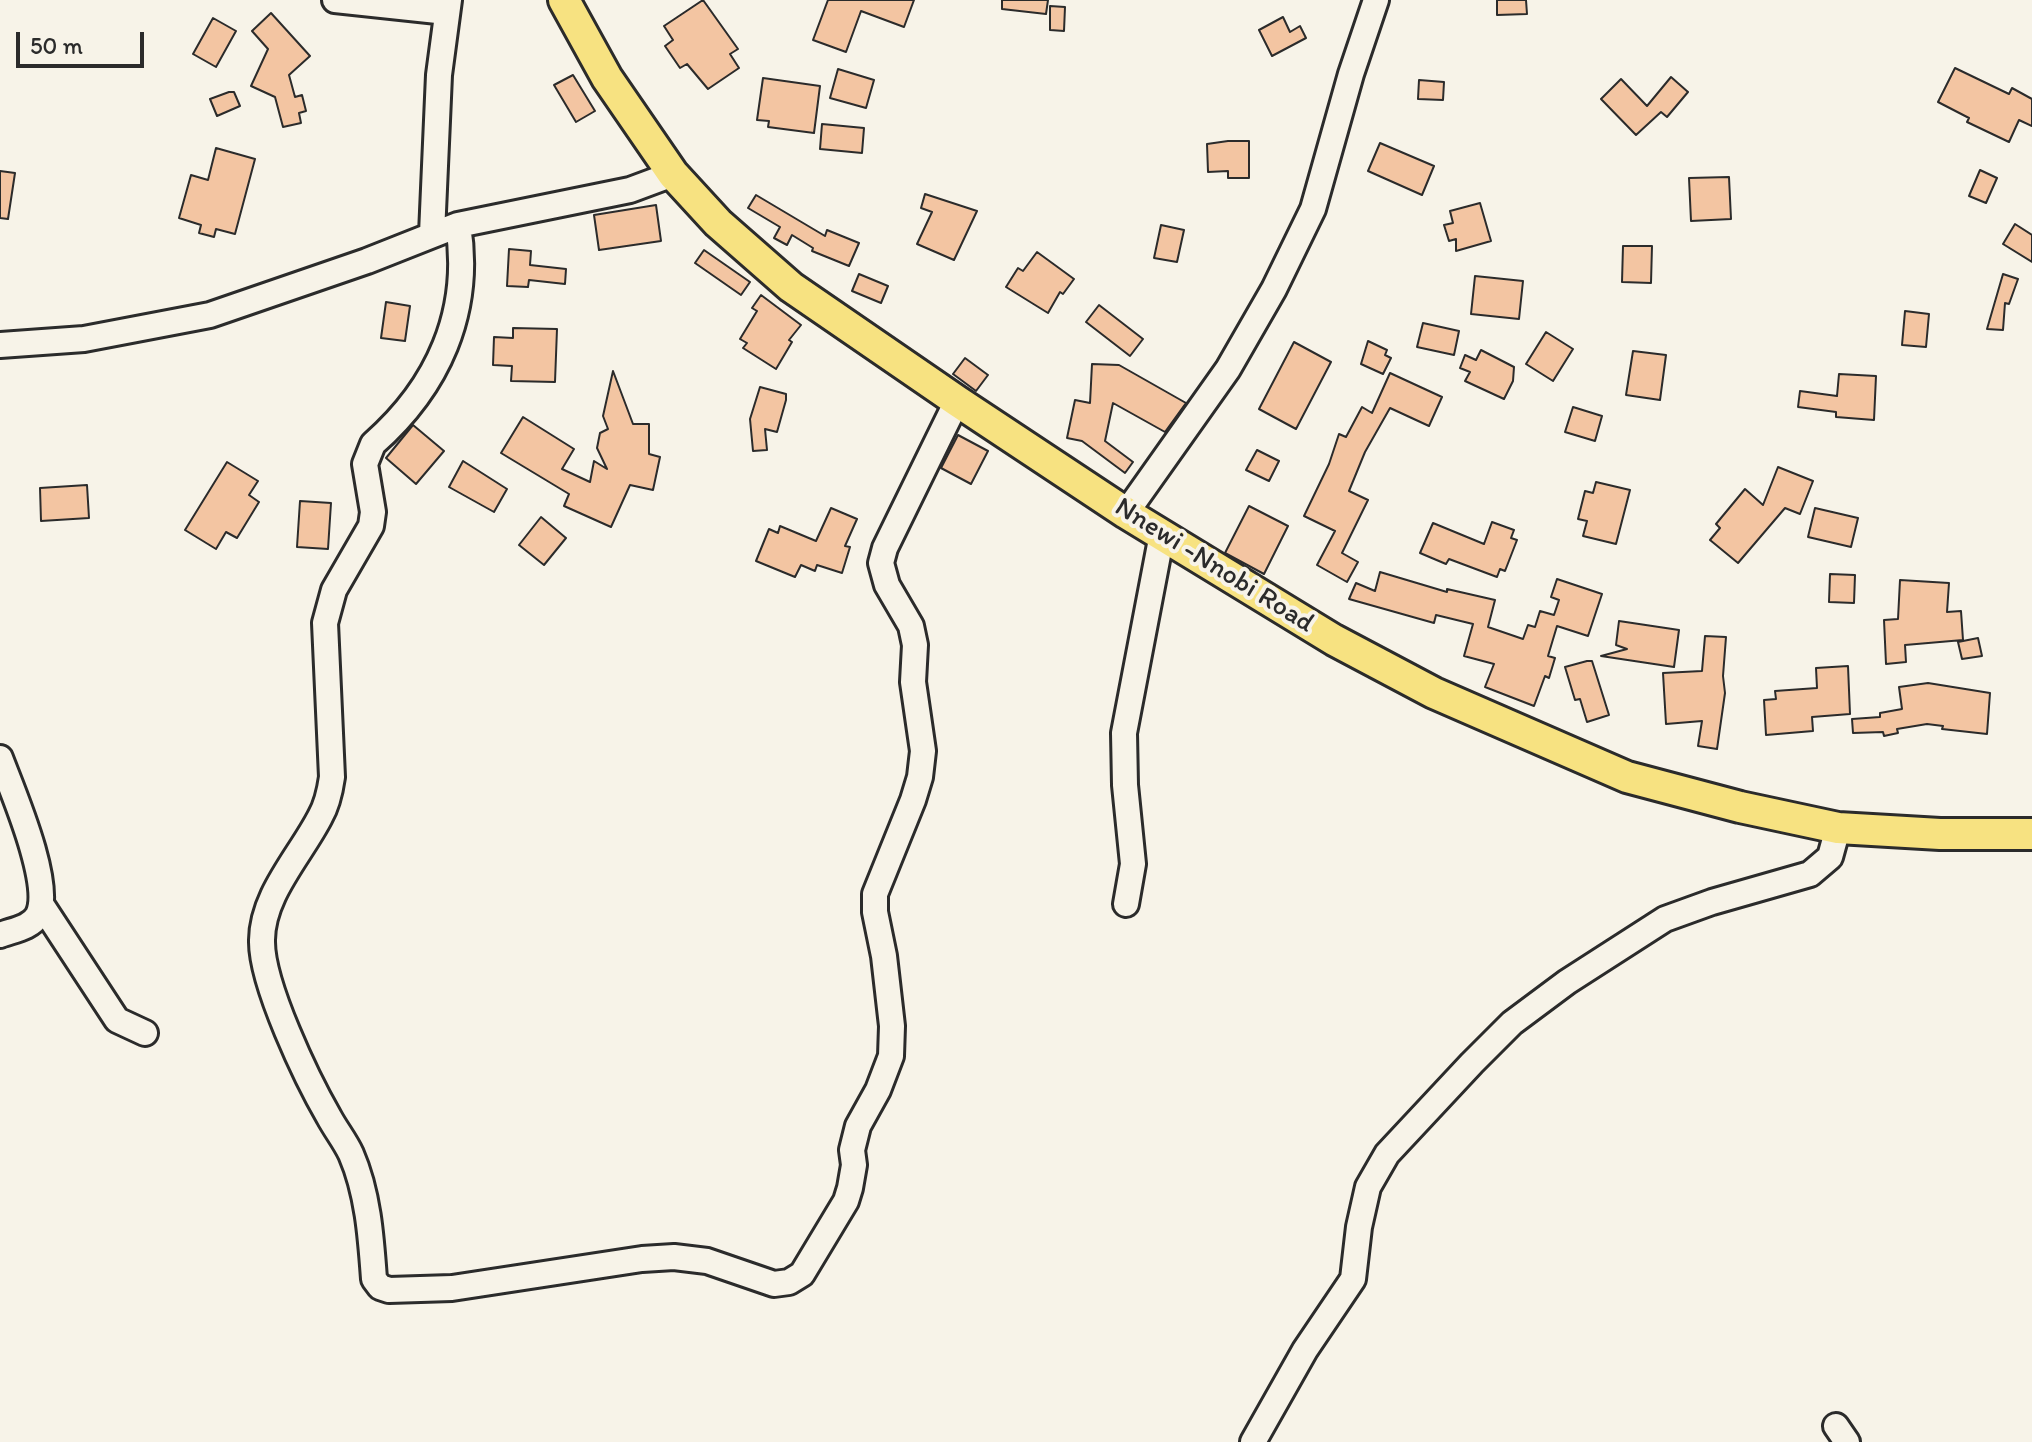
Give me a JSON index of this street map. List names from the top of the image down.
{
  "streets": {
    "main road": ["Nnewi -Nnobi Road"]
  },
  "scale_bar": "50 m"
}
